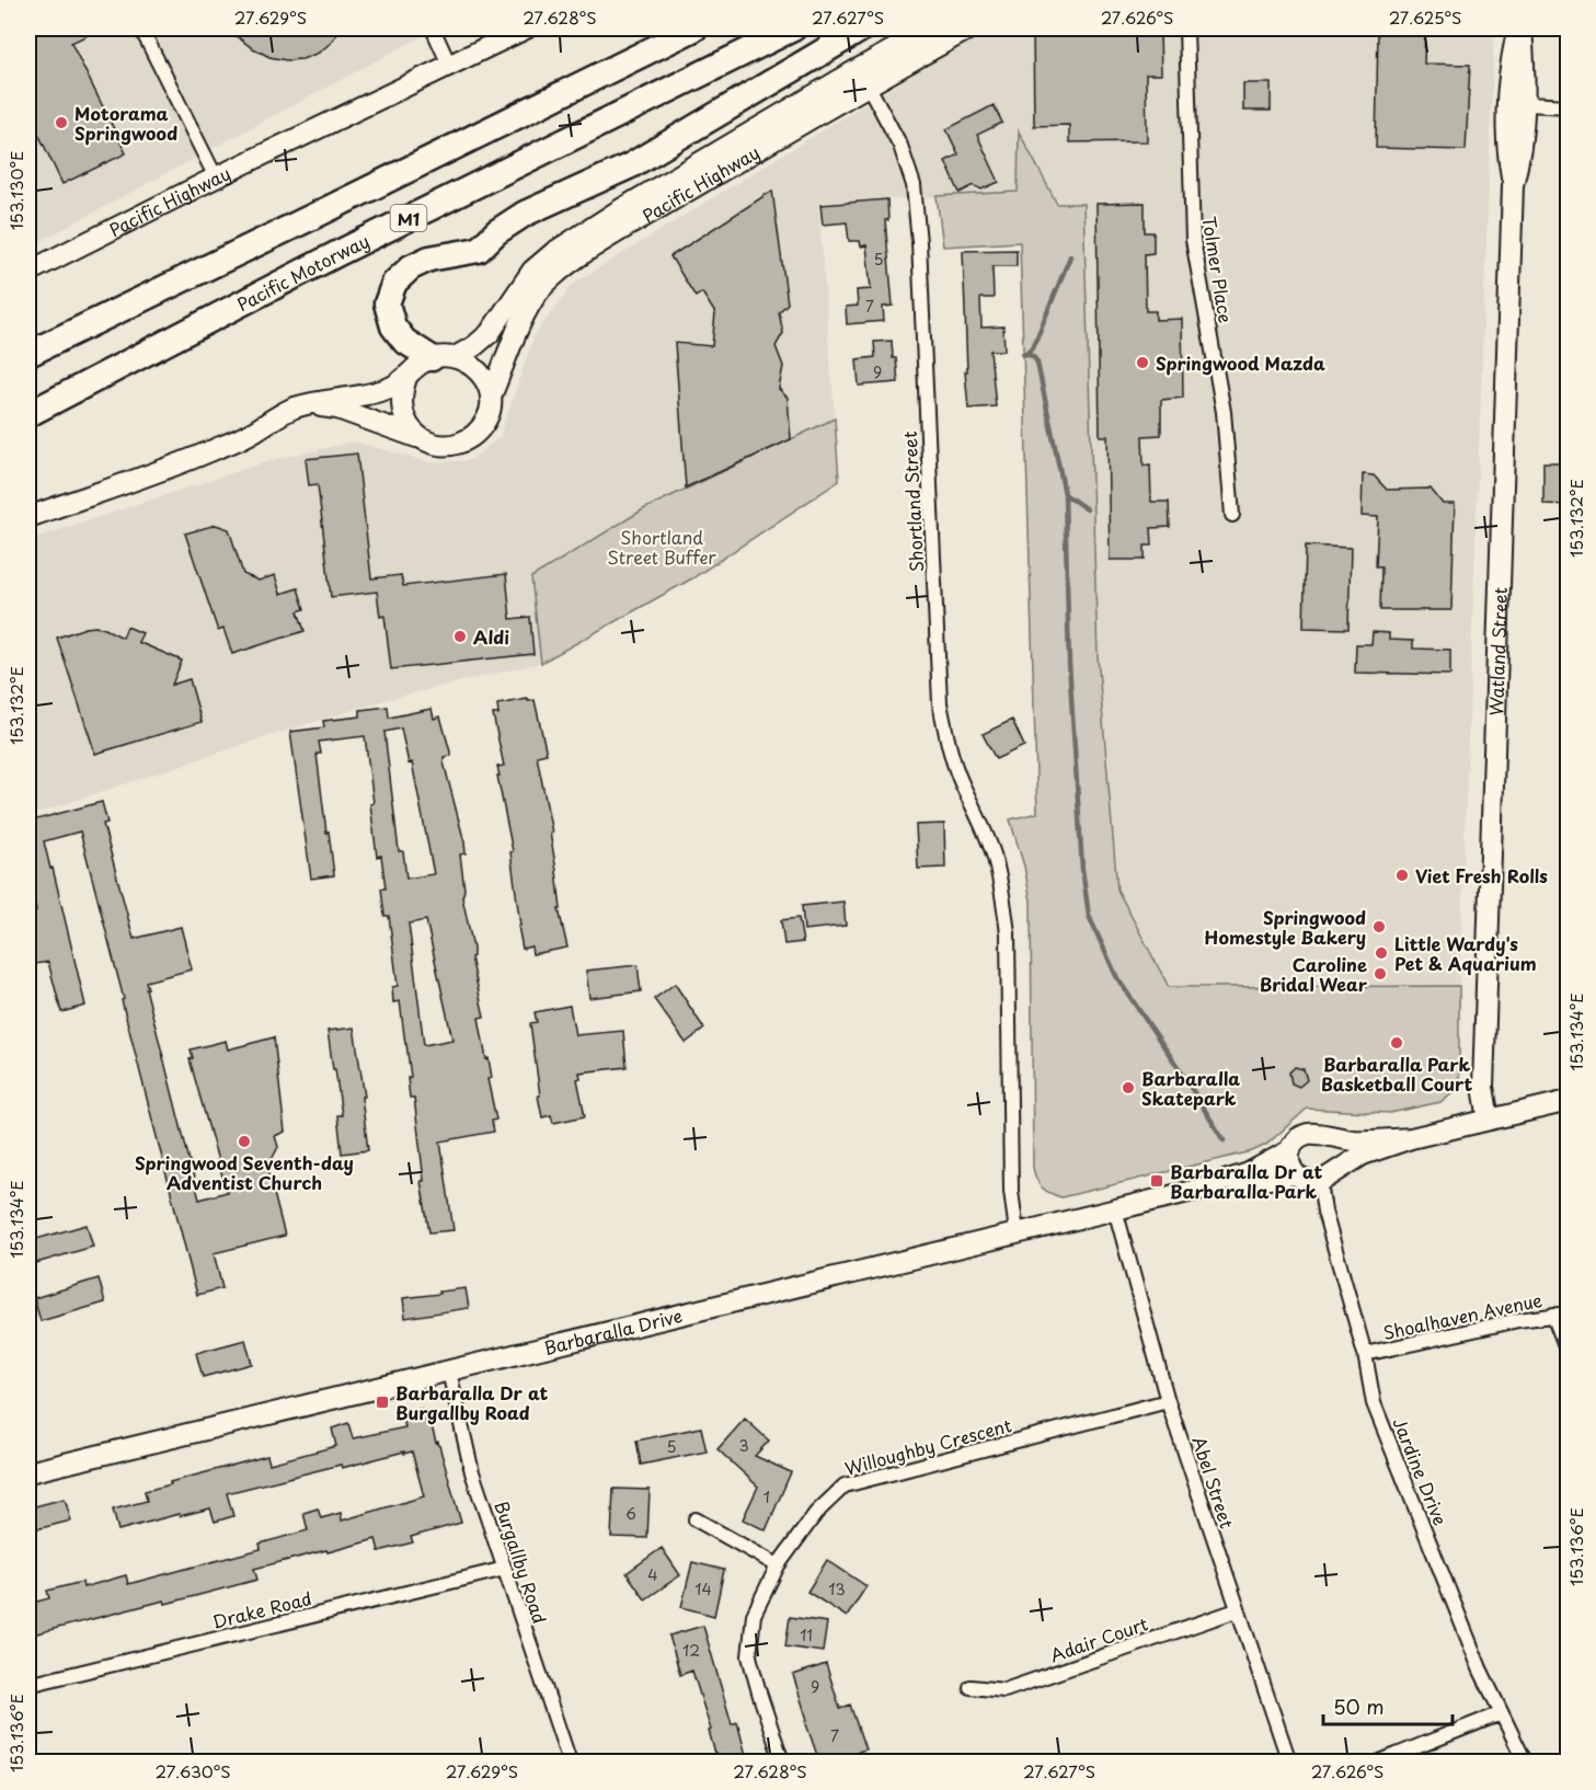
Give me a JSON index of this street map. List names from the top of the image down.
{
  "streets": {
    "highway": ["M1", "Pacific Motorway"],
    "street": [
      "Pacific Highway",
      "Tolmer Place",
      "Shortland Street",
      "Watland Street",
      "Shoalhaven Avenue",
      "Barbaralla Drive",
      "Willoughby Crescent",
      "Jardine Drive",
      "Abel Street",
      "Burgallby Road",
      "Drake Road",
      "Adair Court"
    ]
  },
  "crossings": [
    ["Pacific Highway", "Shortland Street"],
    ["Shortland Street", "Barbaralla Drive"],
    ["Watland Street", "Barbaralla Drive"],
    ["Shoalhaven Avenue", "Jardine Drive"],
    ["Barbaralla Drive", "Jardine Drive"],
    ["Barbaralla Drive", "Abel Street"],
    ["Barbaralla Drive", "Burgallby Road"],
    ["Willoughby Crescent", "Abel Street"],
    ["Abel Street", "Adair Court"],
    ["Burgallby Road", "Drake Road"]
  ],
  "parks": ["Shortland Street Buffer"],
  "places": {
    "other": [
      "Motorama Springwood",
      "Springwood Mazda",
      "Aldi",
      "Viet Fresh Rolls",
      "Springwood Homestyle Bakery",
      "Little Wardy's Pet & Aquarium",
      "Caroline Bridal Wear",
      "Barbaralla Park Basketball Court",
      "Barbaralla Skatepark",
      "Springwood Seventh-day Adventist Church"
    ],
    "transit": ["Barbaralla Dr at Barbaralla Park", "Barbaralla Dr at Burgallby Road"]
  },
  "house_numbers": [
    "5",
    "7",
    "9",
    "3",
    "5",
    "1",
    "6",
    "4",
    "14",
    "13",
    "11",
    "12",
    "9",
    "7"
  ],
  "scale_bar": "50 m",
  "coordinates": [
    "27.629°S",
    "27.628°S",
    "27.627°S",
    "27.626°S",
    "27.625°S",
    "153.130°E",
    "153.132°E",
    "153.134°E",
    "153.136°E",
    "27.630°S"
  ]
}
